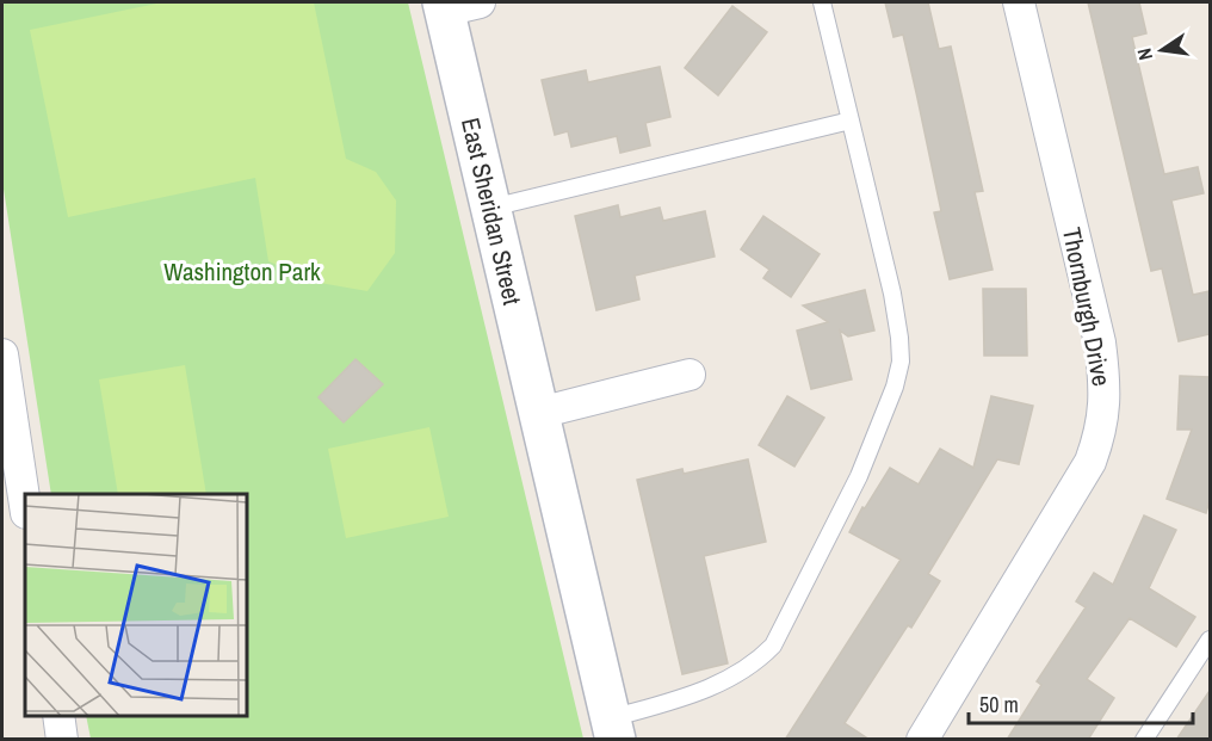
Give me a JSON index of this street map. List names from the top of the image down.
{
  "streets": {
    "street": ["East Sheridan Street", "Thornburgh Drive"]
  },
  "parks": ["Washington Park"],
  "scale_bar": "50 m",
  "north": "left"
}
